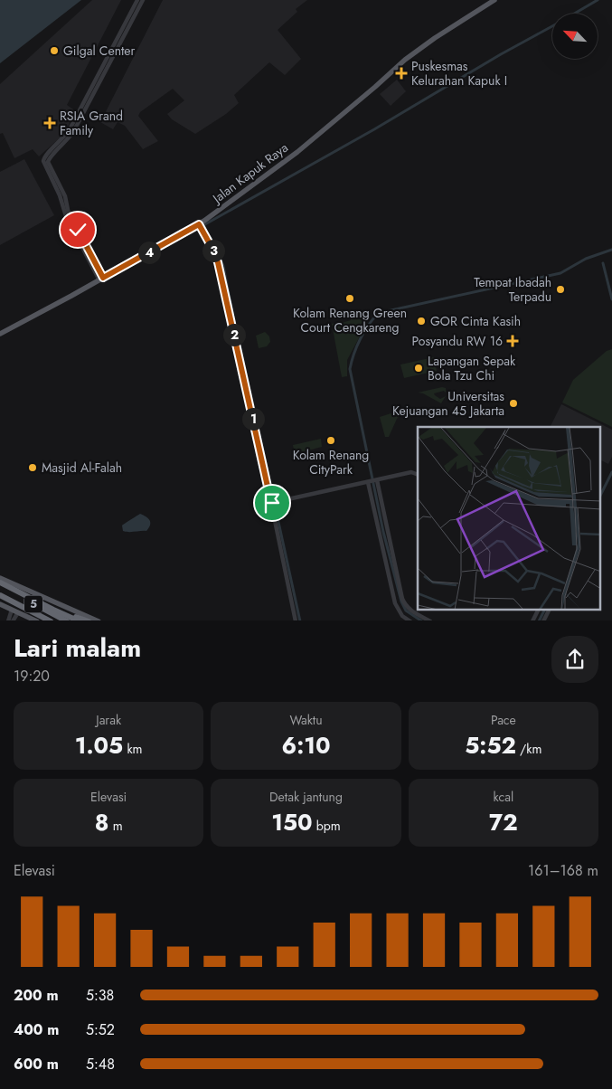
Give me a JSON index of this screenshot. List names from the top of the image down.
{
  "streets": {
    "highway": ["5"],
    "main road": ["Jalan Kapuk Raya"]
  },
  "places": {
    "other": [
      "Gilgal Center",
      "Tempat Ibadah Terpadu",
      "Kolam Renang Green Court Cengkareng",
      "GOR Cinta Kasih",
      "Lapangan Sepak Bola Tzu Chi",
      "Universitas Kejuangan 45 Jakarta",
      "Kolam Renang CityPark",
      "Masjid Al-Falah"
    ],
    "health": ["Puskesmas Kelurahan Kapuk I", "RSIA Grand Family", "Posyandu RW 16"]
  },
  "north": "top left",
  "page": {
    "pins": [
      "3",
      "4",
      "2",
      "1"
    ],
    "heading": ["Lari malam", "19:20"],
    "stats": [
      ["Jarak", "1.05 km"],
      ["Waktu", "6:10"],
      ["Pace", "5:52 /km"],
      ["Elevasi", "8 m"],
      ["Detak jantung", "150 bpm"],
      ["kcal", "72"]
    ],
    "chart": ["Elevasi", "161–168 m"],
    "list": [
      {
        "name": "200 m",
        "note": "5:38"
      },
      {
        "name": "400 m",
        "note": "5:52"
      },
      {
        "name": "600 m",
        "note": "5:48"
      }
    ]
  }
}
